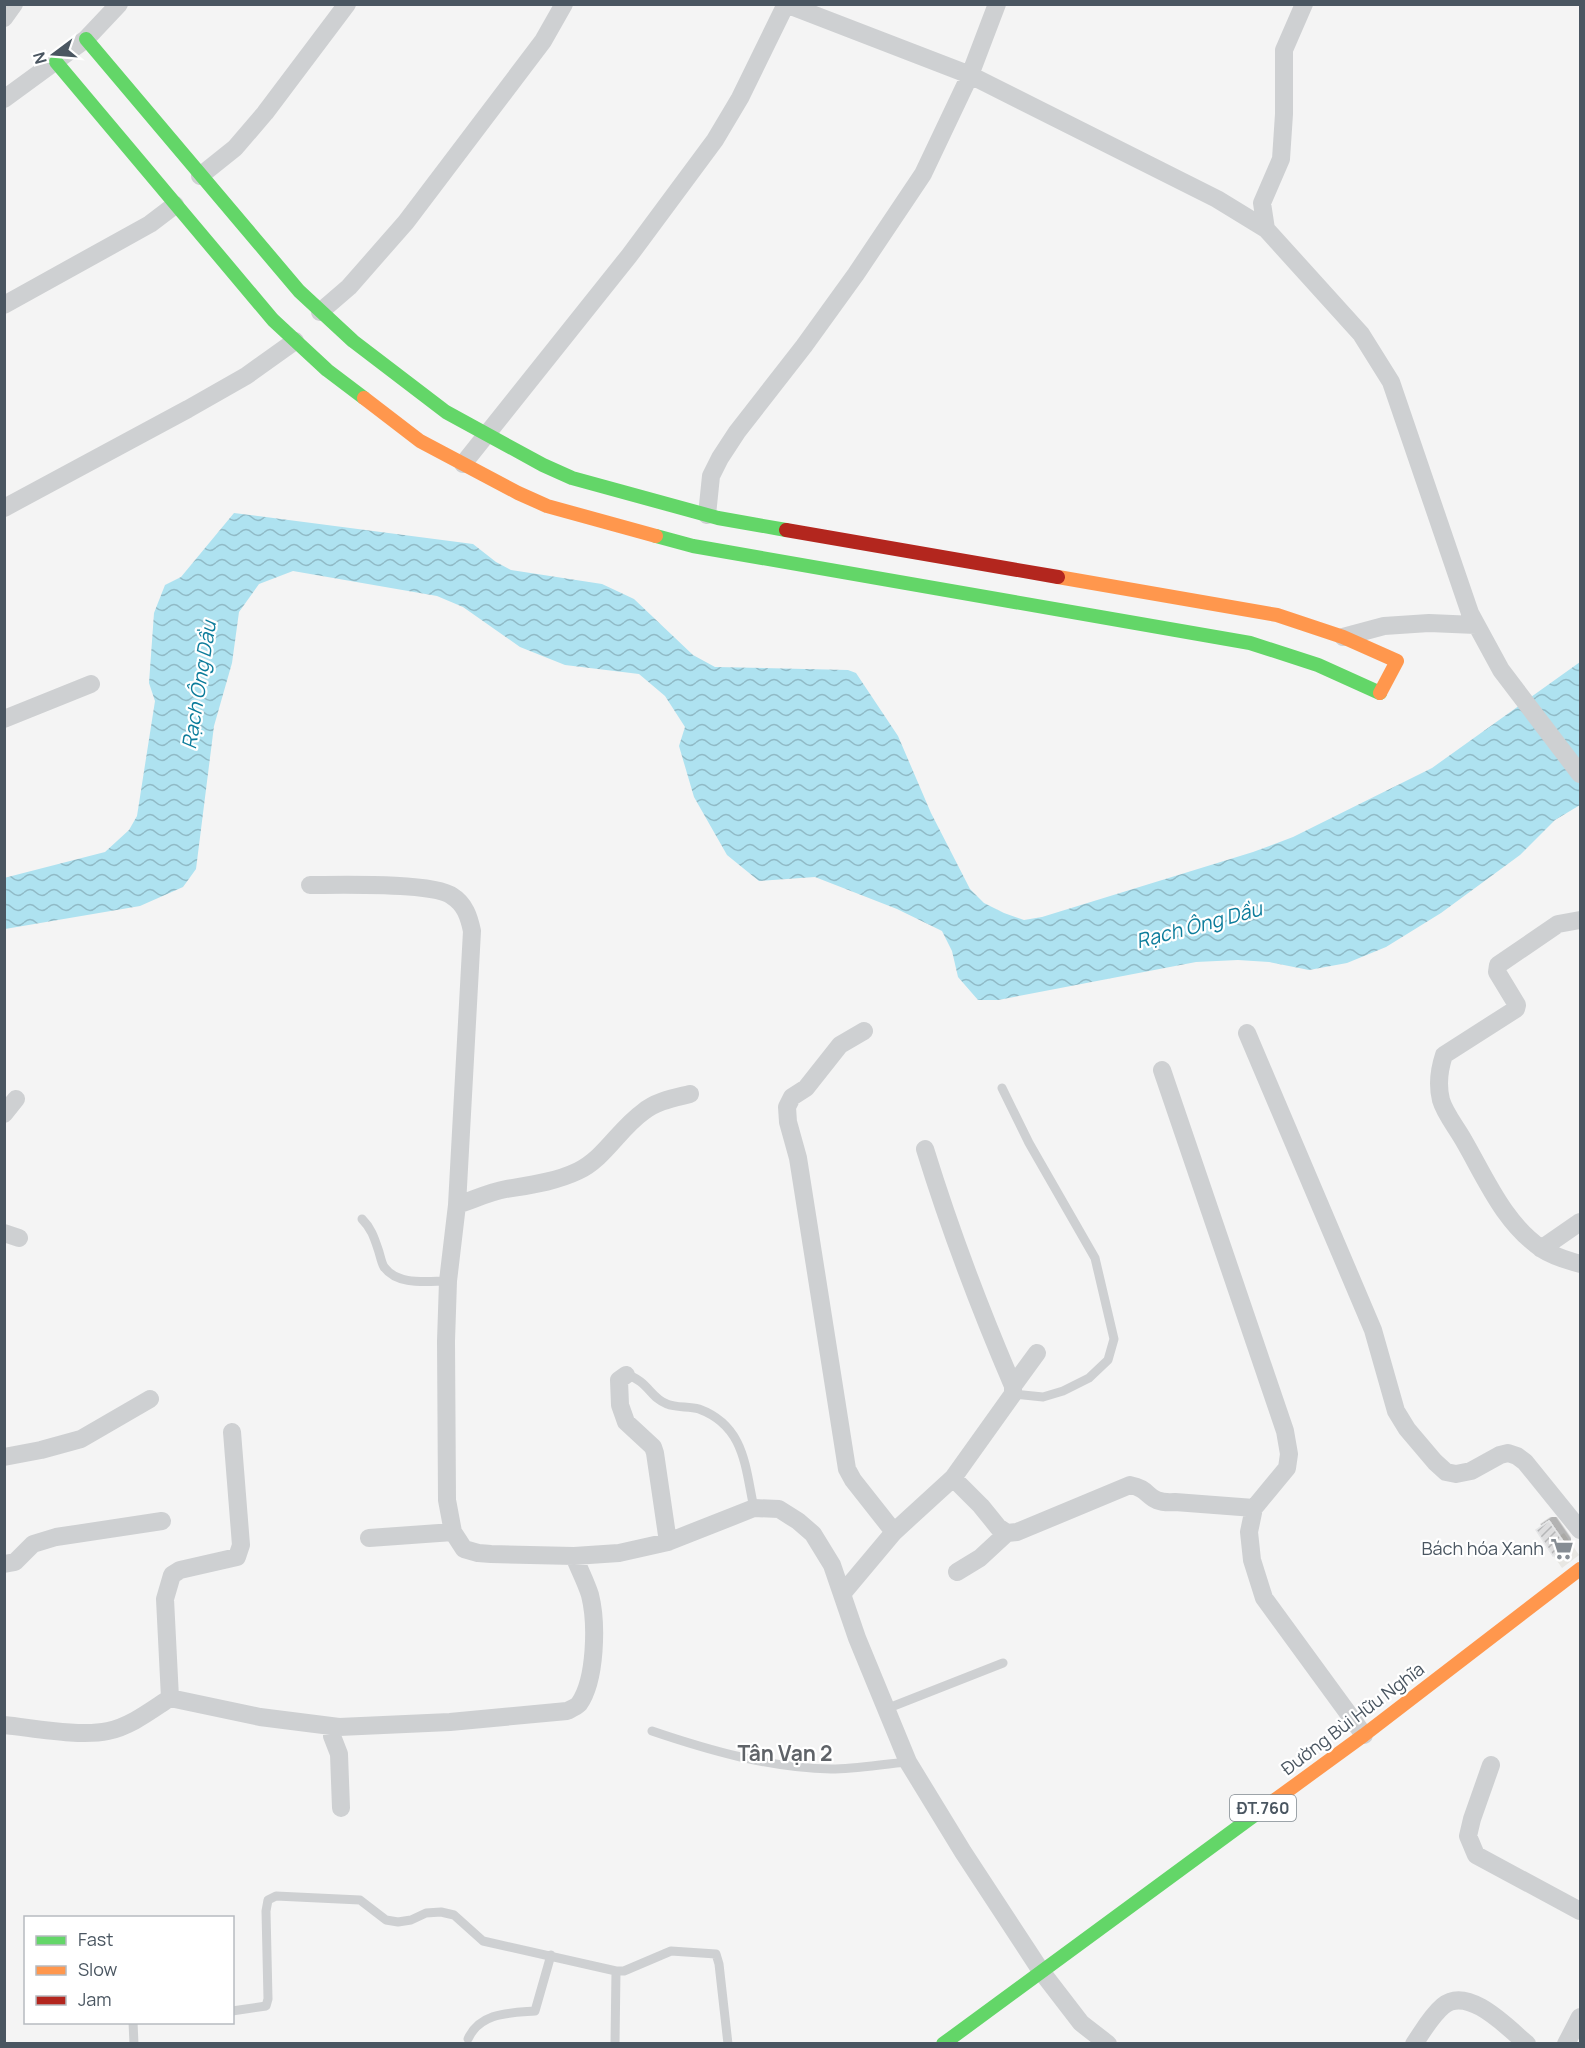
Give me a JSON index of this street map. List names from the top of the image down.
{
  "streets": {
    "street": ["Đường Bùi Hữu Nghĩa", "ĐT.760"]
  },
  "districts": ["Tân Vạn 2"],
  "water": ["Rạch Ông Dầu"],
  "places": {
    "supermarket": ["Bách hóa Xanh"]
  },
  "legend": ["Fast", "Slow", "Jam"],
  "north": "left"
}
